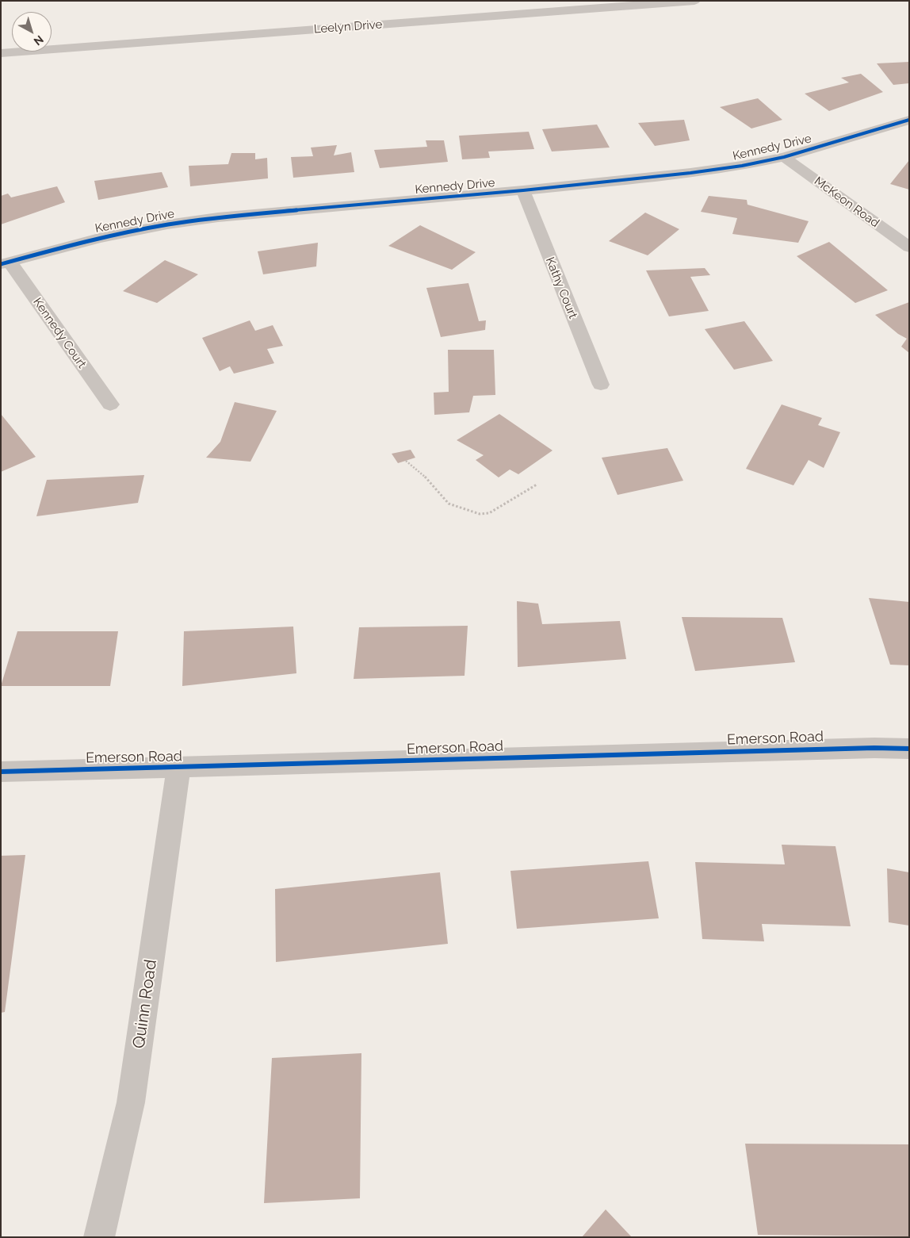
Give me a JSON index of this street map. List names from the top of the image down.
{
  "streets": {
    "street": [
      "Leelyn Drive",
      "Kennedy Drive",
      "McKeon Road",
      "Kathy Court",
      "Kennedy Court",
      "Emerson Road",
      "Quinn Road"
    ]
  },
  "crossings": [
    ["Kennedy Drive", "McKeon Road"],
    ["Kennedy Drive", "Kathy Court"],
    ["Kennedy Drive", "Kennedy Court"],
    ["Emerson Road", "Quinn Road"]
  ],
  "north": "bottom right"
}
